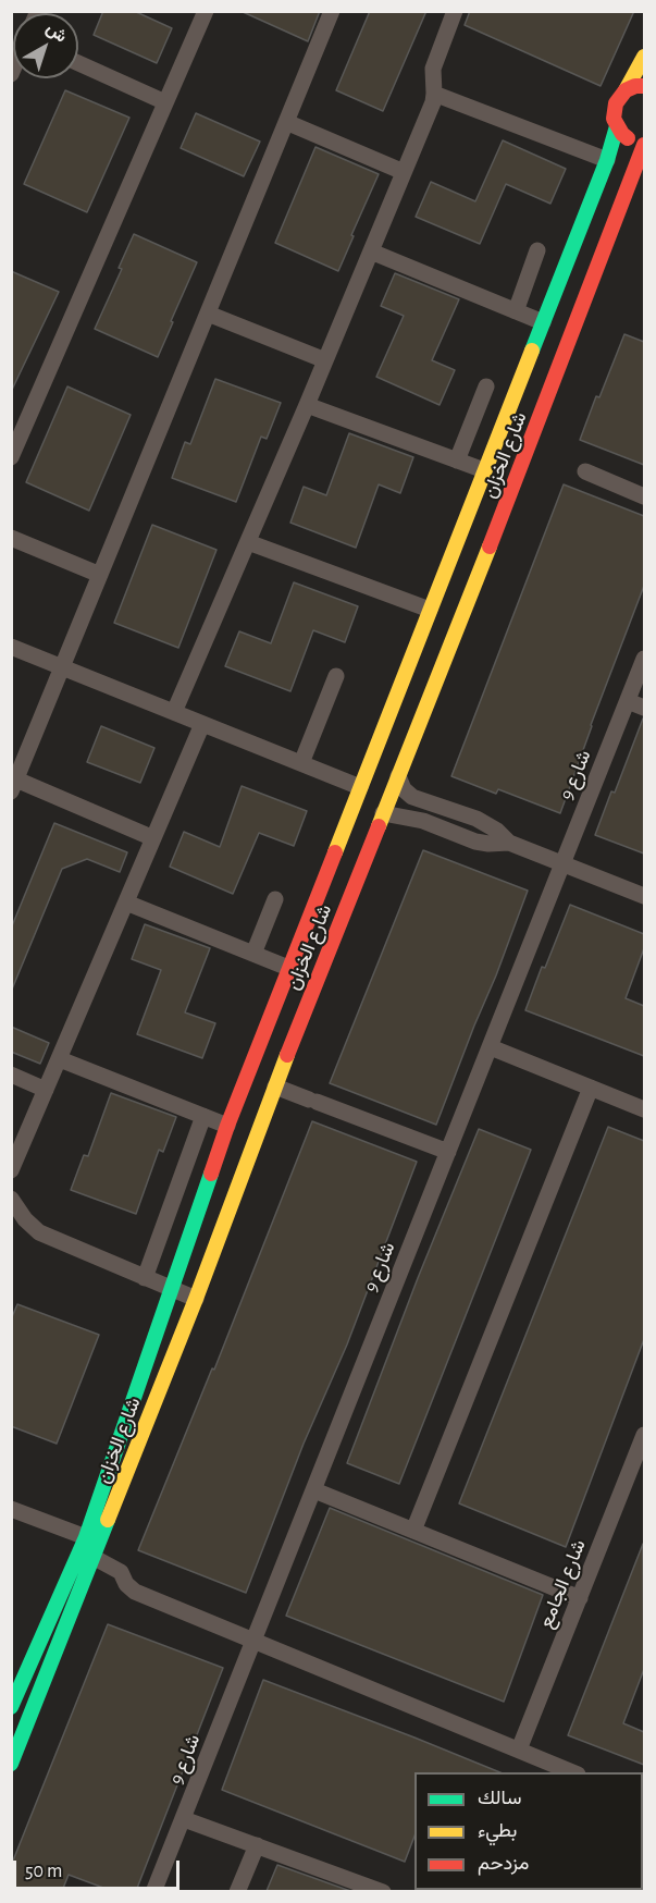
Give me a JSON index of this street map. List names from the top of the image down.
{
  "streets": {
    "main road": ["شارع الخزان"],
    "street": ["شارع 9", "شارع الجامع"]
  },
  "legend": ["سالك", "بطيء", "مزدحم"],
  "scale_bar": "50 m",
  "north": "top right"
}
